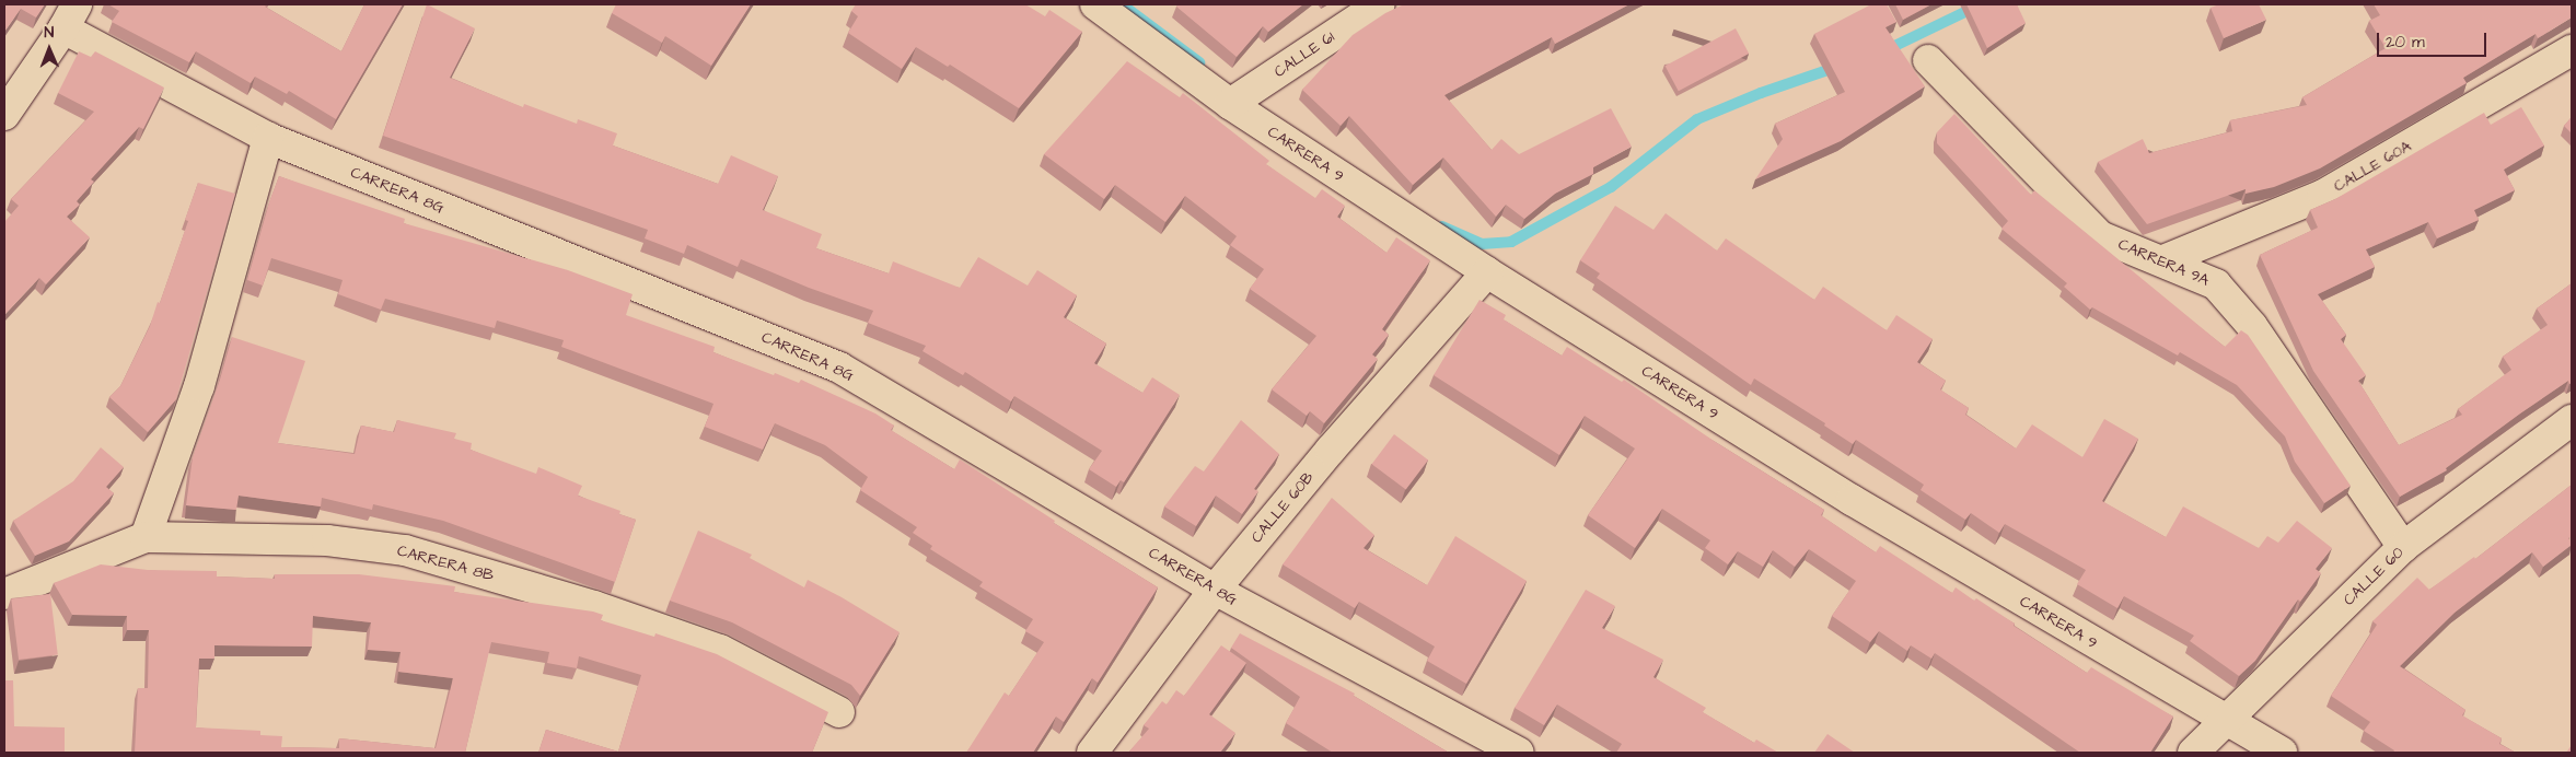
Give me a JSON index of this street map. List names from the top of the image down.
{
  "streets": {
    "street": [
      "CALLE 61",
      "CARRERA 9",
      "CALLE 60A",
      "CARRERA 8G",
      "CARRERA 9A",
      "CALLE 60B",
      "CARRERA 8B",
      "CALLE 60"
    ]
  },
  "crossings": [
    ["CALLE 61", "CARRERA 9"],
    ["CARRERA 9", "CALLE 60B"],
    ["CARRERA 9", "CALLE 60"],
    ["CALLE 60A", "CARRERA 9A"],
    ["CARRERA 8G", "CALLE 60B"],
    ["CARRERA 9A", "CALLE 60"]
  ],
  "scale_bar": "20 m",
  "north": "top"
}
